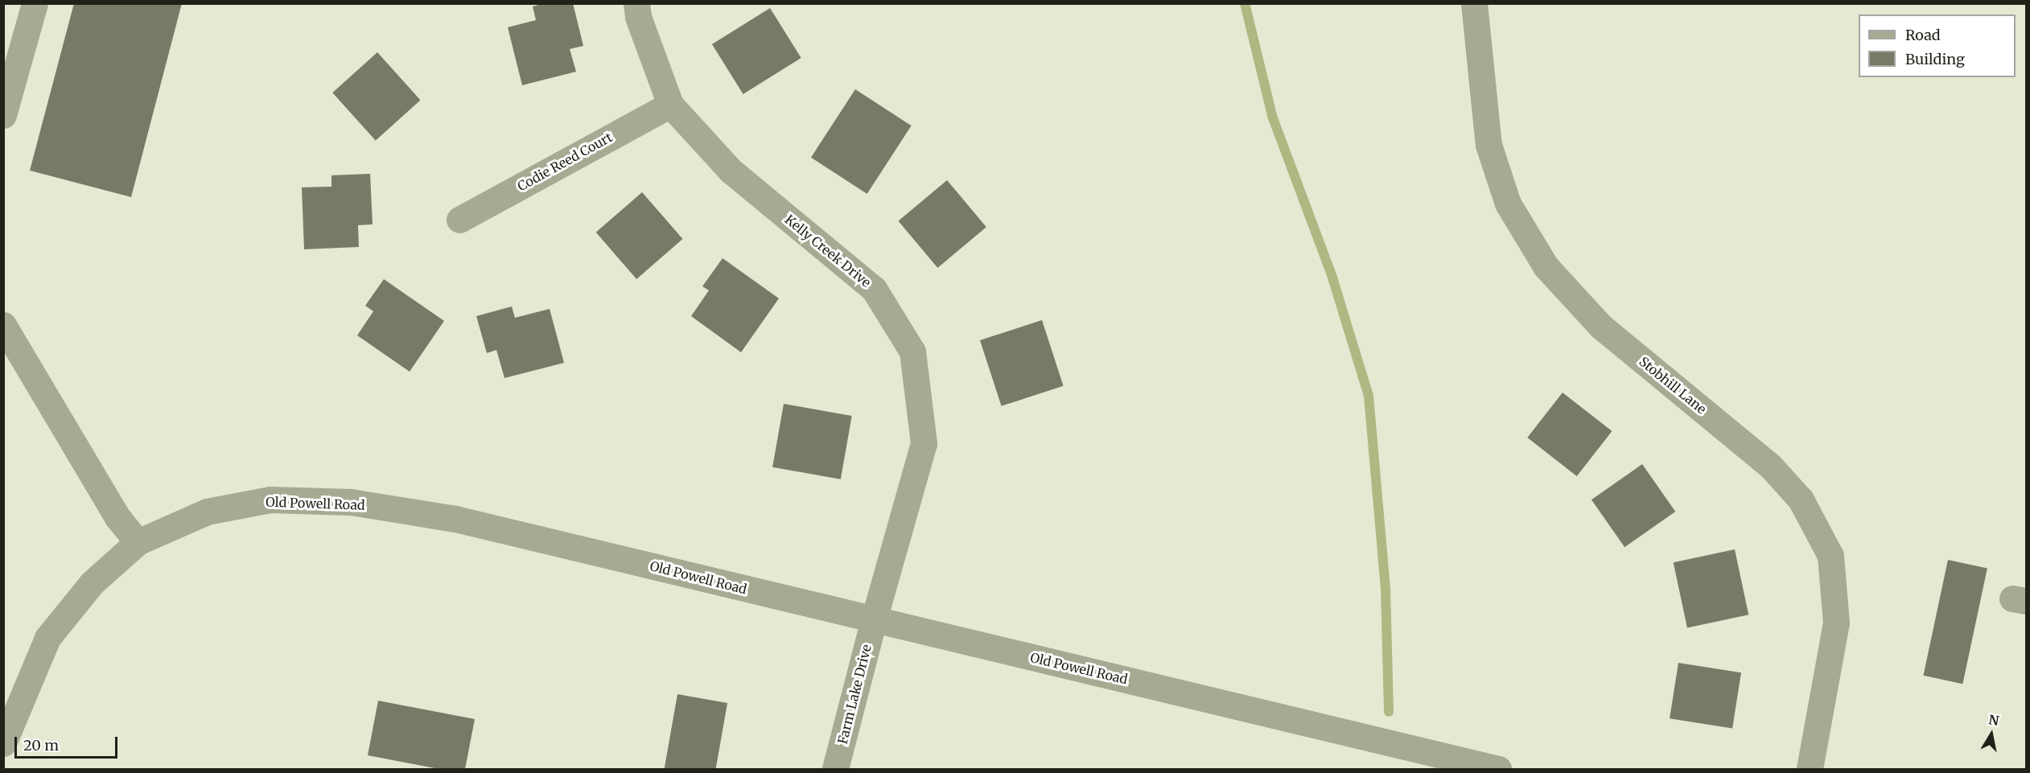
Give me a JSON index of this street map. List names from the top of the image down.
{
  "streets": {
    "street": [
      "Codie Reed Court",
      "Kelly Creek Drive",
      "Stobhill Lane",
      "Old Powell Road",
      "Farm Lake Drive"
    ]
  },
  "crossings": [
    ["Codie Reed Court", "Kelly Creek Drive"],
    ["Kelly Creek Drive", "Old Powell Road"],
    ["Kelly Creek Drive", "Farm Lake Drive"],
    ["Old Powell Road", "Farm Lake Drive"]
  ],
  "legend": ["Road", "Building"],
  "scale_bar": "20 m",
  "north": "top"
}
